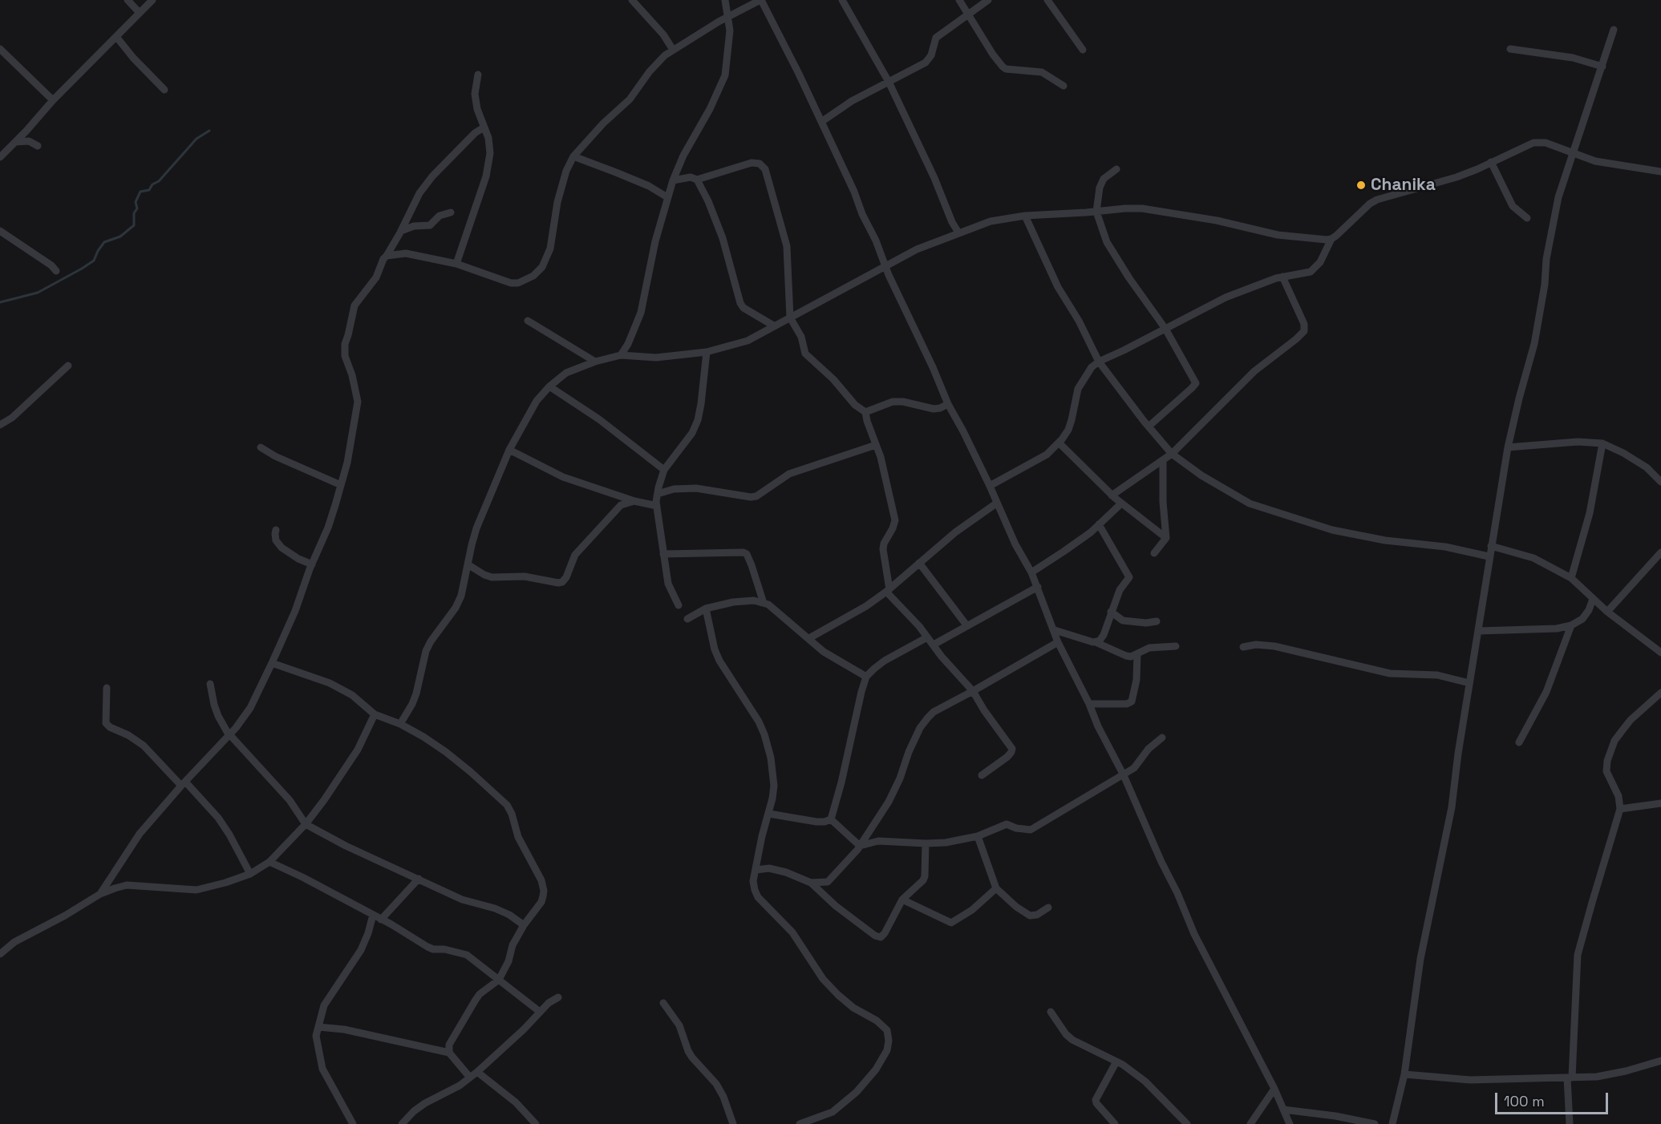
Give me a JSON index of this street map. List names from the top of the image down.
{
  "places": ["Chanika"],
  "scale_bar": "100 m"
}
